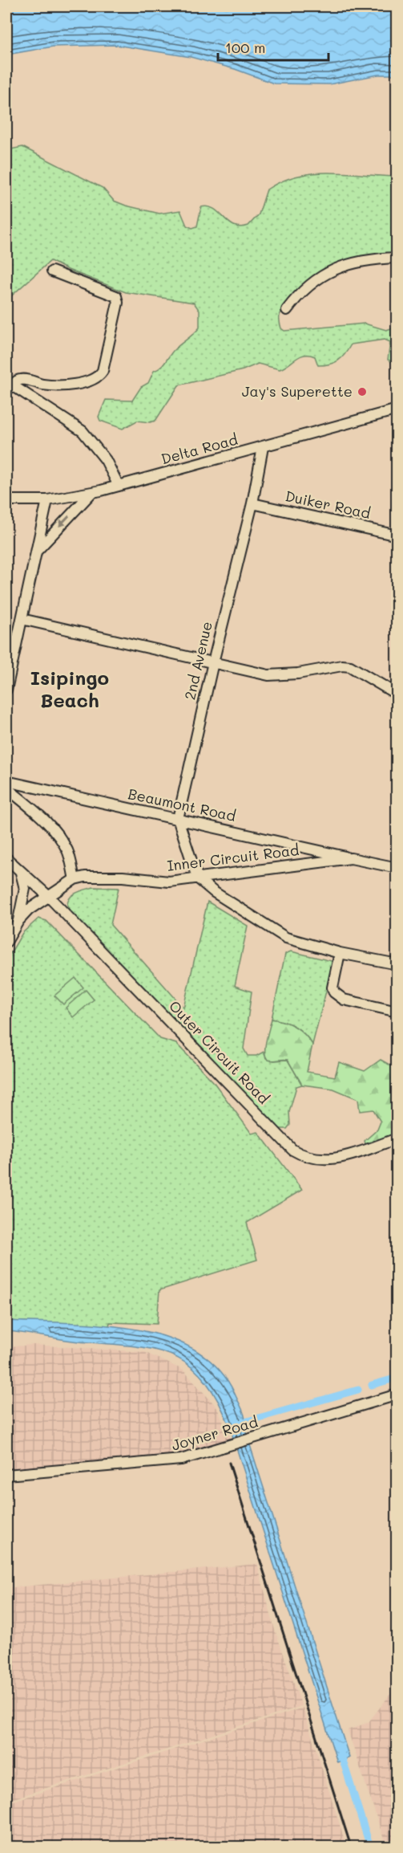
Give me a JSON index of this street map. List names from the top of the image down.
{
  "streets": {
    "street": [
      "Delta Road",
      "Duiker Road",
      "2nd Avenue",
      "Beaumont Road",
      "Inner Circuit Road",
      "Outer Circuit Road",
      "Joyner Road"
    ]
  },
  "crossings": [
    ["Delta Road", "2nd Avenue"],
    ["Duiker Road", "2nd Avenue"],
    ["2nd Avenue", "Beaumont Road"],
    ["2nd Avenue", "Inner Circuit Road"],
    ["Beaumont Road", "Inner Circuit Road"],
    ["Inner Circuit Road", "Outer Circuit Road"]
  ],
  "districts": ["Isipingo Beach"],
  "places": ["Jay's Superette"],
  "scale_bar": "100 m"
}
